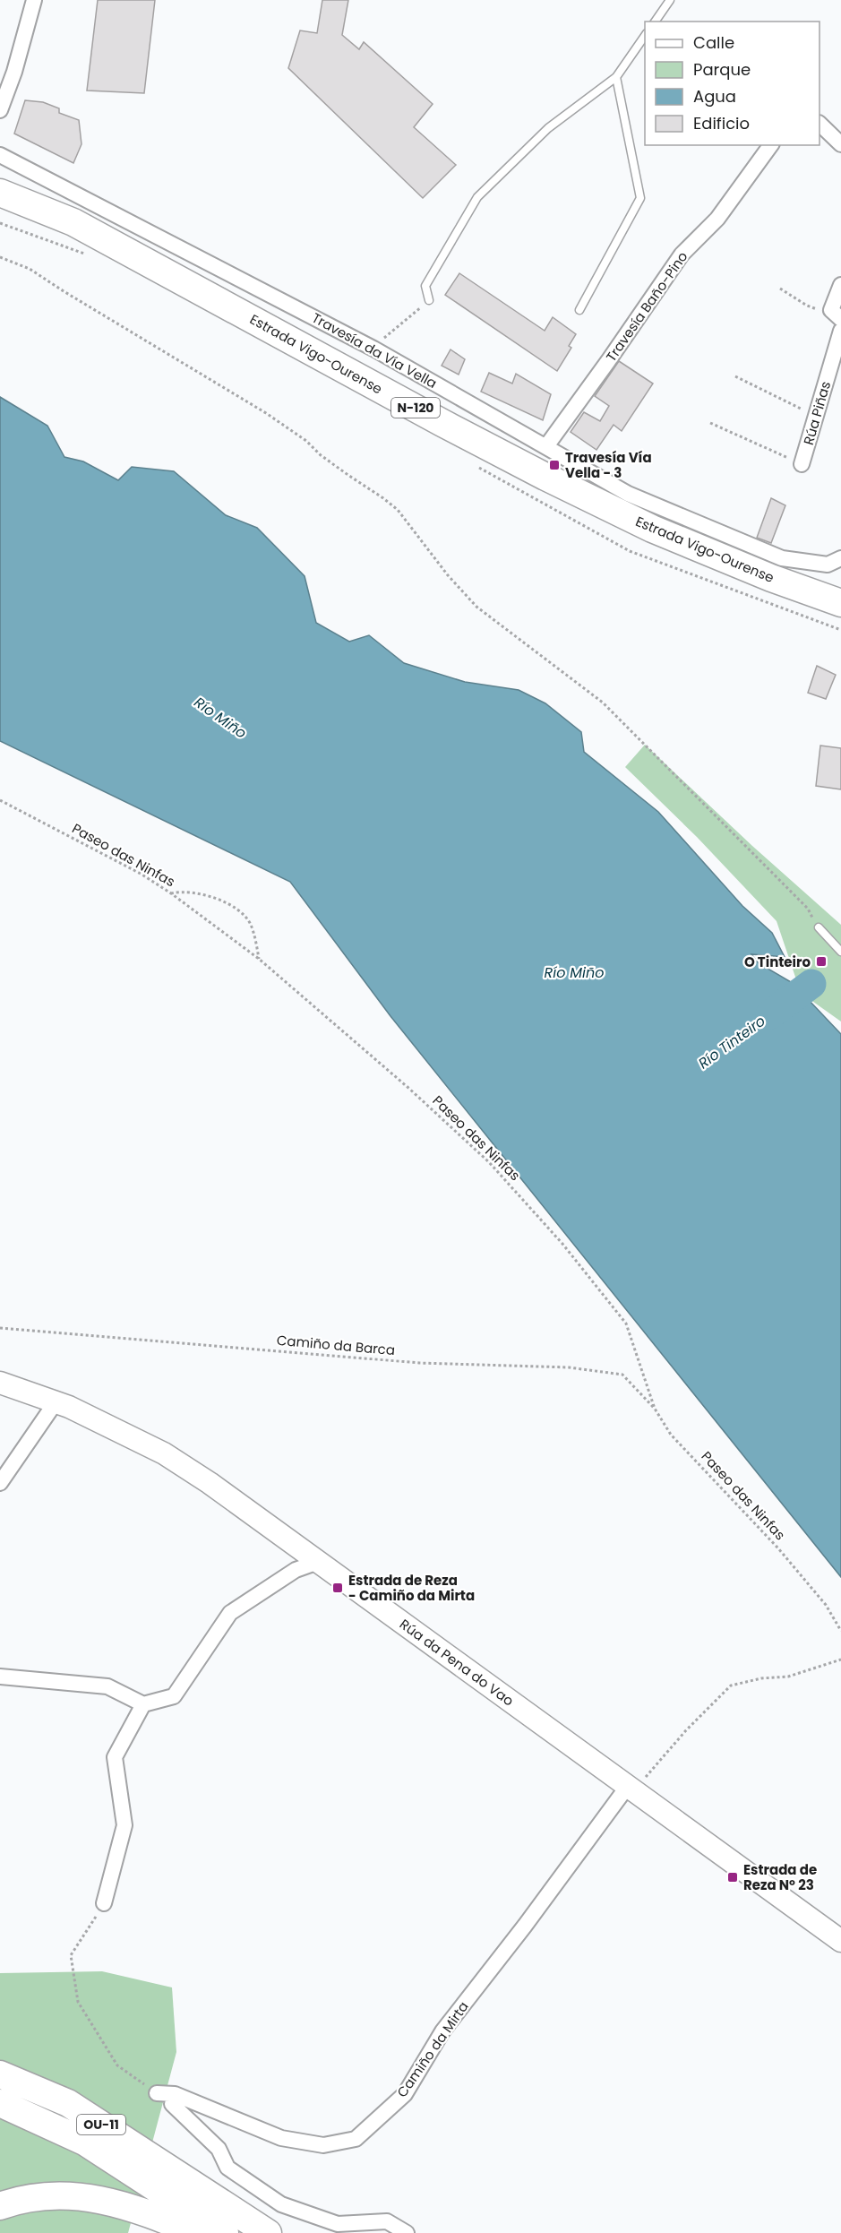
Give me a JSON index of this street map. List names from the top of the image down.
{
  "streets": {
    "highway": ["Estrada Vigo-Ourense", "N-120", "OU-11"],
    "main road": ["Rúa da Pena do Vao"],
    "street": [
      "Travesía Baño-Pino",
      "Travesía da Vía Vella",
      "Rúa Piñas",
      "Camiño da Mirta"
    ],
    "path": ["Paseo das Ninfas", "Camiño da Barca"]
  },
  "crossings": [
    ["Travesía Baño-Pino", "Travesía da Vía Vella"],
    ["Paseo das Ninfas", "Camiño da Barca"],
    ["Rúa da Pena do Vao", "Camiño da Mirta"]
  ],
  "water": ["Río Miño", "Río Tinteiro"],
  "places": {
    "transit": [
      "Travesía Vía Vella - 3",
      "O Tinteiro",
      "Estrada de Reza - Camiño da Mirta",
      "Estrada de Reza Nº 23"
    ]
  },
  "legend": [
    "Calle",
    "Parque",
    "Agua",
    "Edificio"
  ]
}
